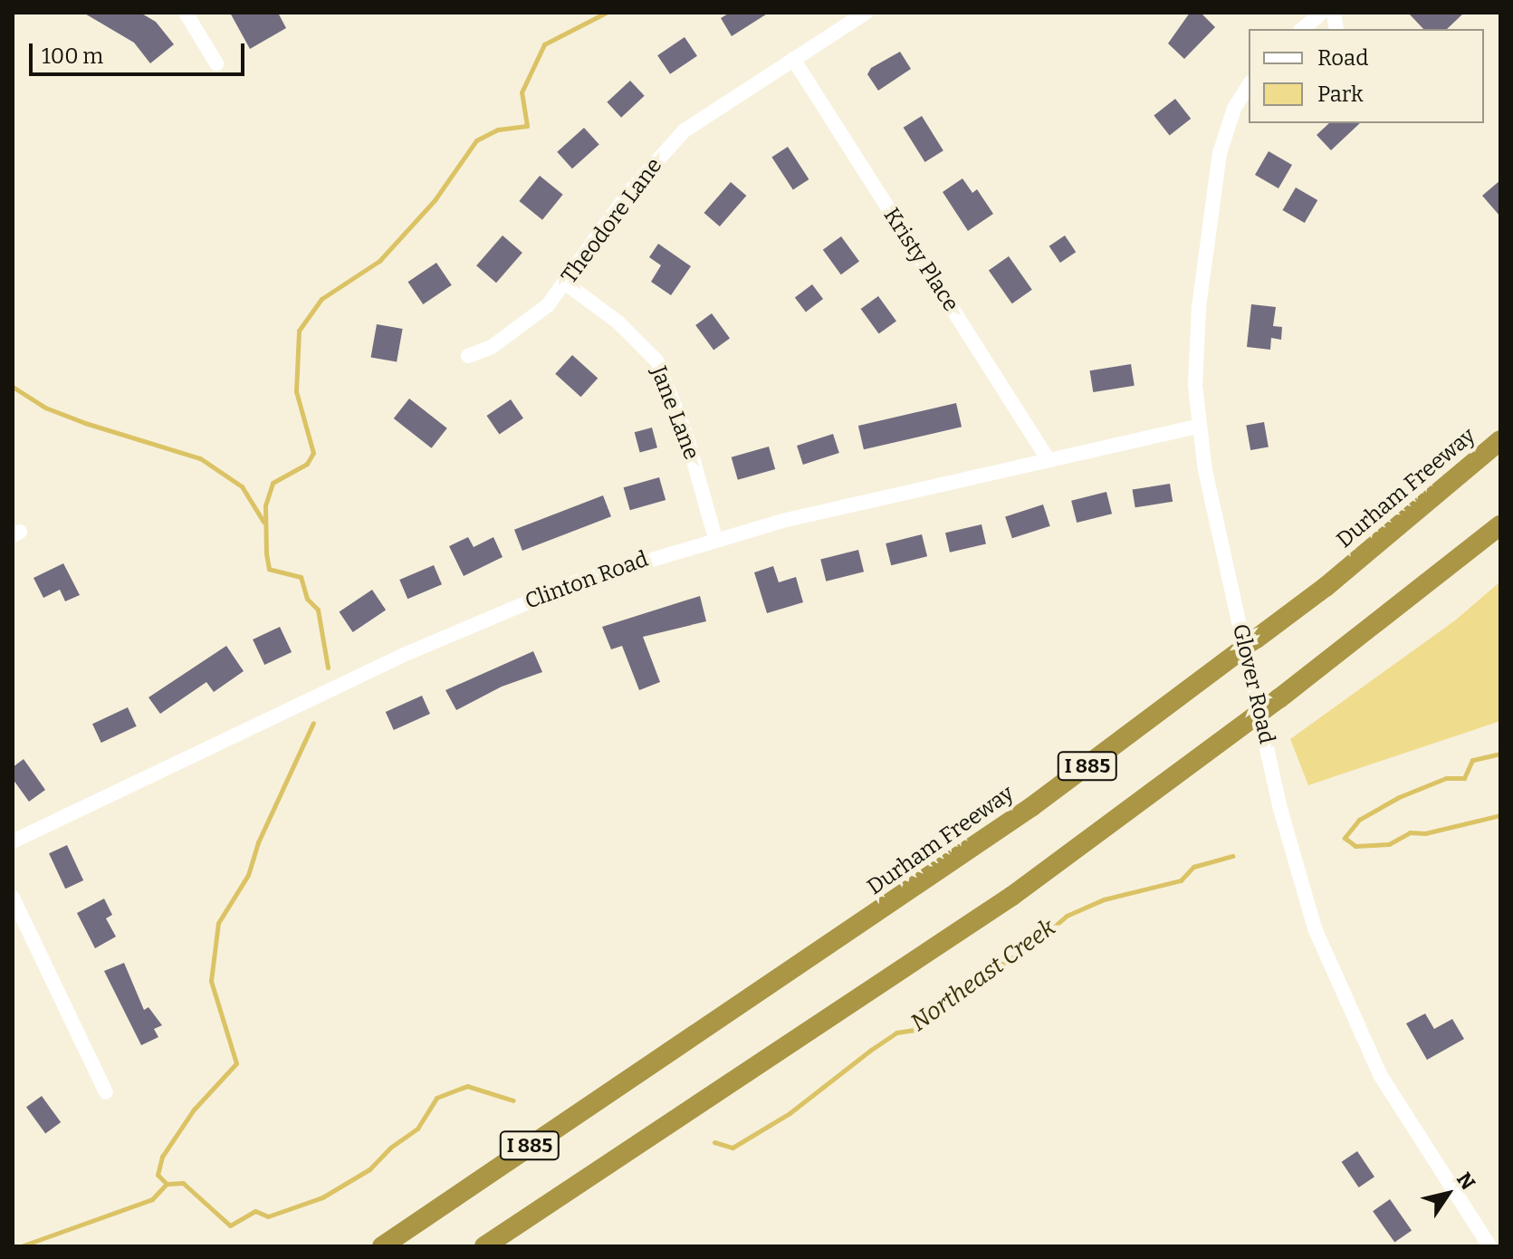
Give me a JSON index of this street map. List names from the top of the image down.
{
  "streets": {
    "highway": ["Durham Freeway", "I 885"],
    "street": [
      "Theodore Lane",
      "Kristy Place",
      "Jane Lane",
      "Clinton Road",
      "Glover Road"
    ]
  },
  "crossings": [
    ["Theodore Lane", "Kristy Place"],
    ["Theodore Lane", "Jane Lane"],
    ["Kristy Place", "Clinton Road"],
    ["Jane Lane", "Clinton Road"],
    ["Clinton Road", "Glover Road"]
  ],
  "water": ["Northeast Creek"],
  "legend": ["Road", "Park"],
  "scale_bar": "100 m",
  "north": "top right"
}
